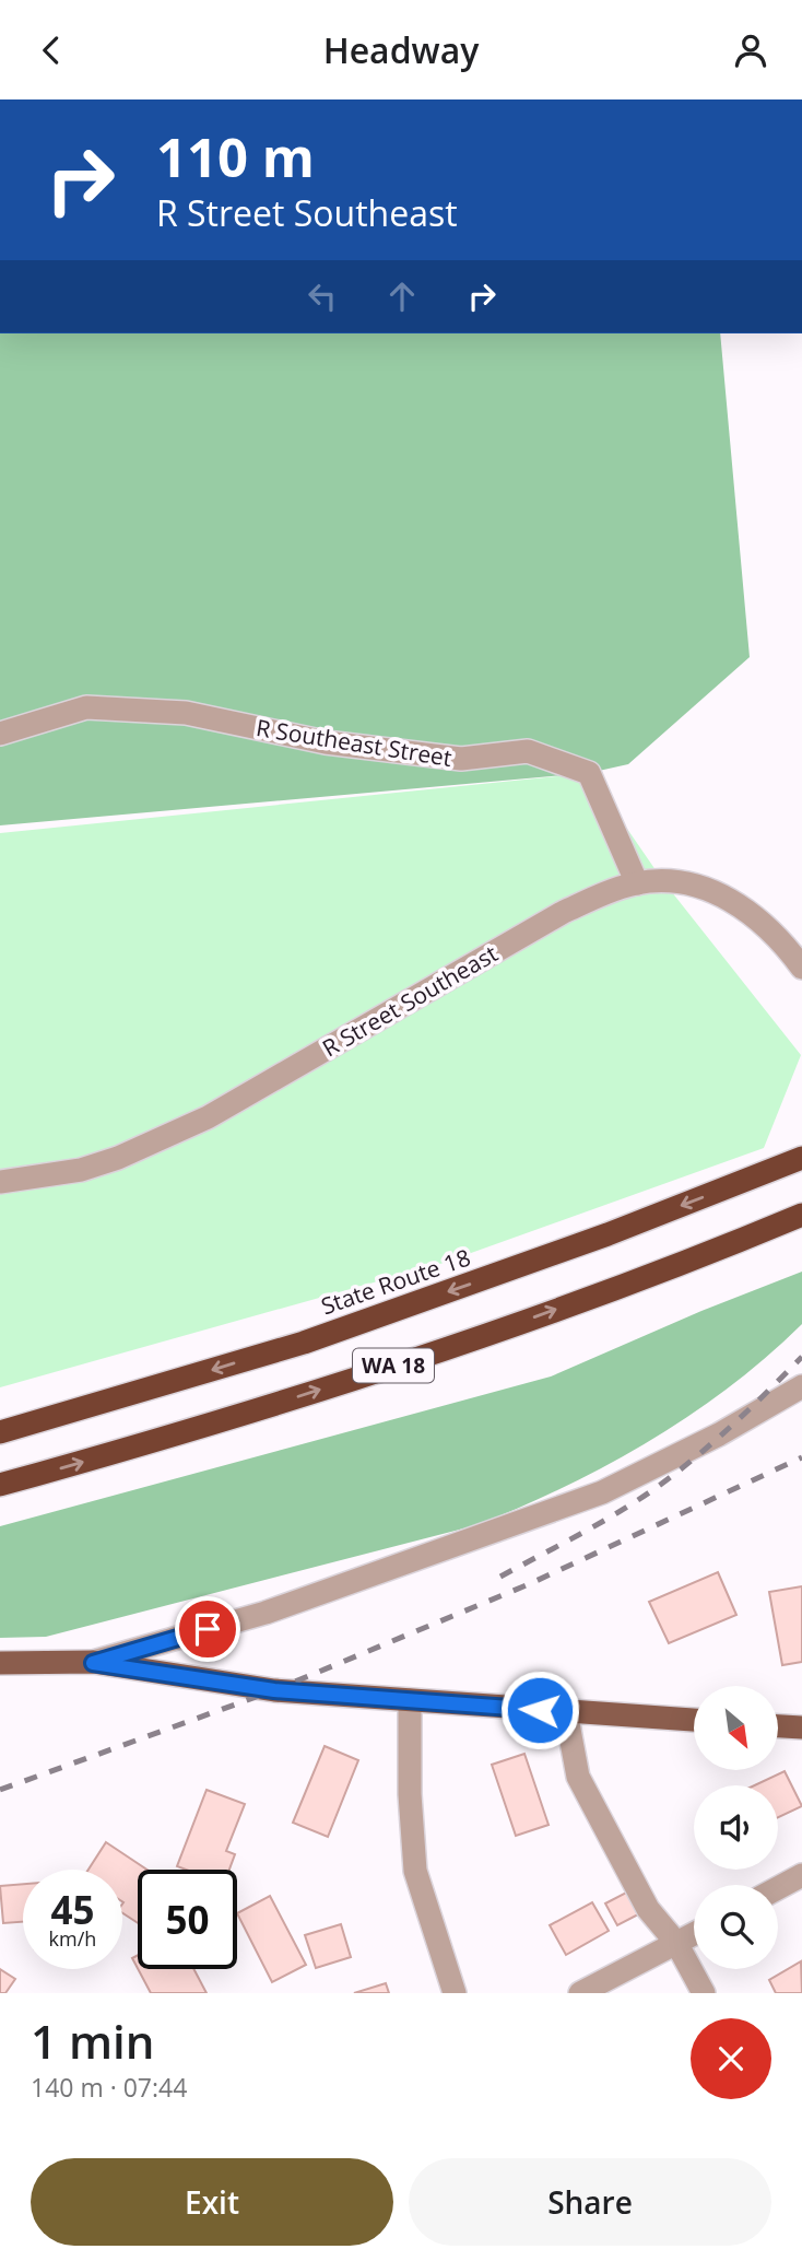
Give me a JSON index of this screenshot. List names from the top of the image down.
{
  "streets": {
    "highway": ["State Route 18", "WA 18"],
    "street": ["R Southeast Street", "R Street Southeast"]
  },
  "crossings": [
    ["R Southeast Street", "R Street Southeast"]
  ],
  "north": "bottom right",
  "page": {
    "header": "Headway",
    "turn": ["110 m", "R Street Southeast"],
    "speed": "45 km/h",
    "limit": "50",
    "heading": ["1 min", "140 m · 07:44"],
    "buttons": ["Exit", "Share"]
  }
}
